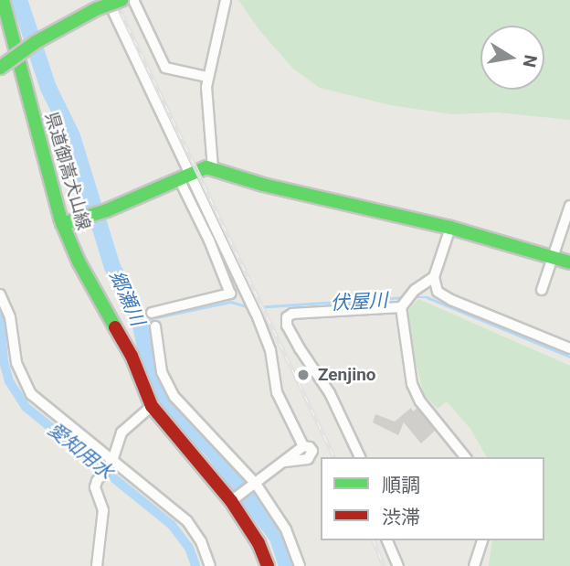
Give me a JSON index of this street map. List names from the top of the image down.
{
  "streets": {
    "main road": ["県道御嵩犬山線"]
  },
  "water": ["郷瀬川", "伏屋川", "愛知用水"],
  "places": ["Zenjino"],
  "legend": ["順調", "渋滞"],
  "north": "right"
}
